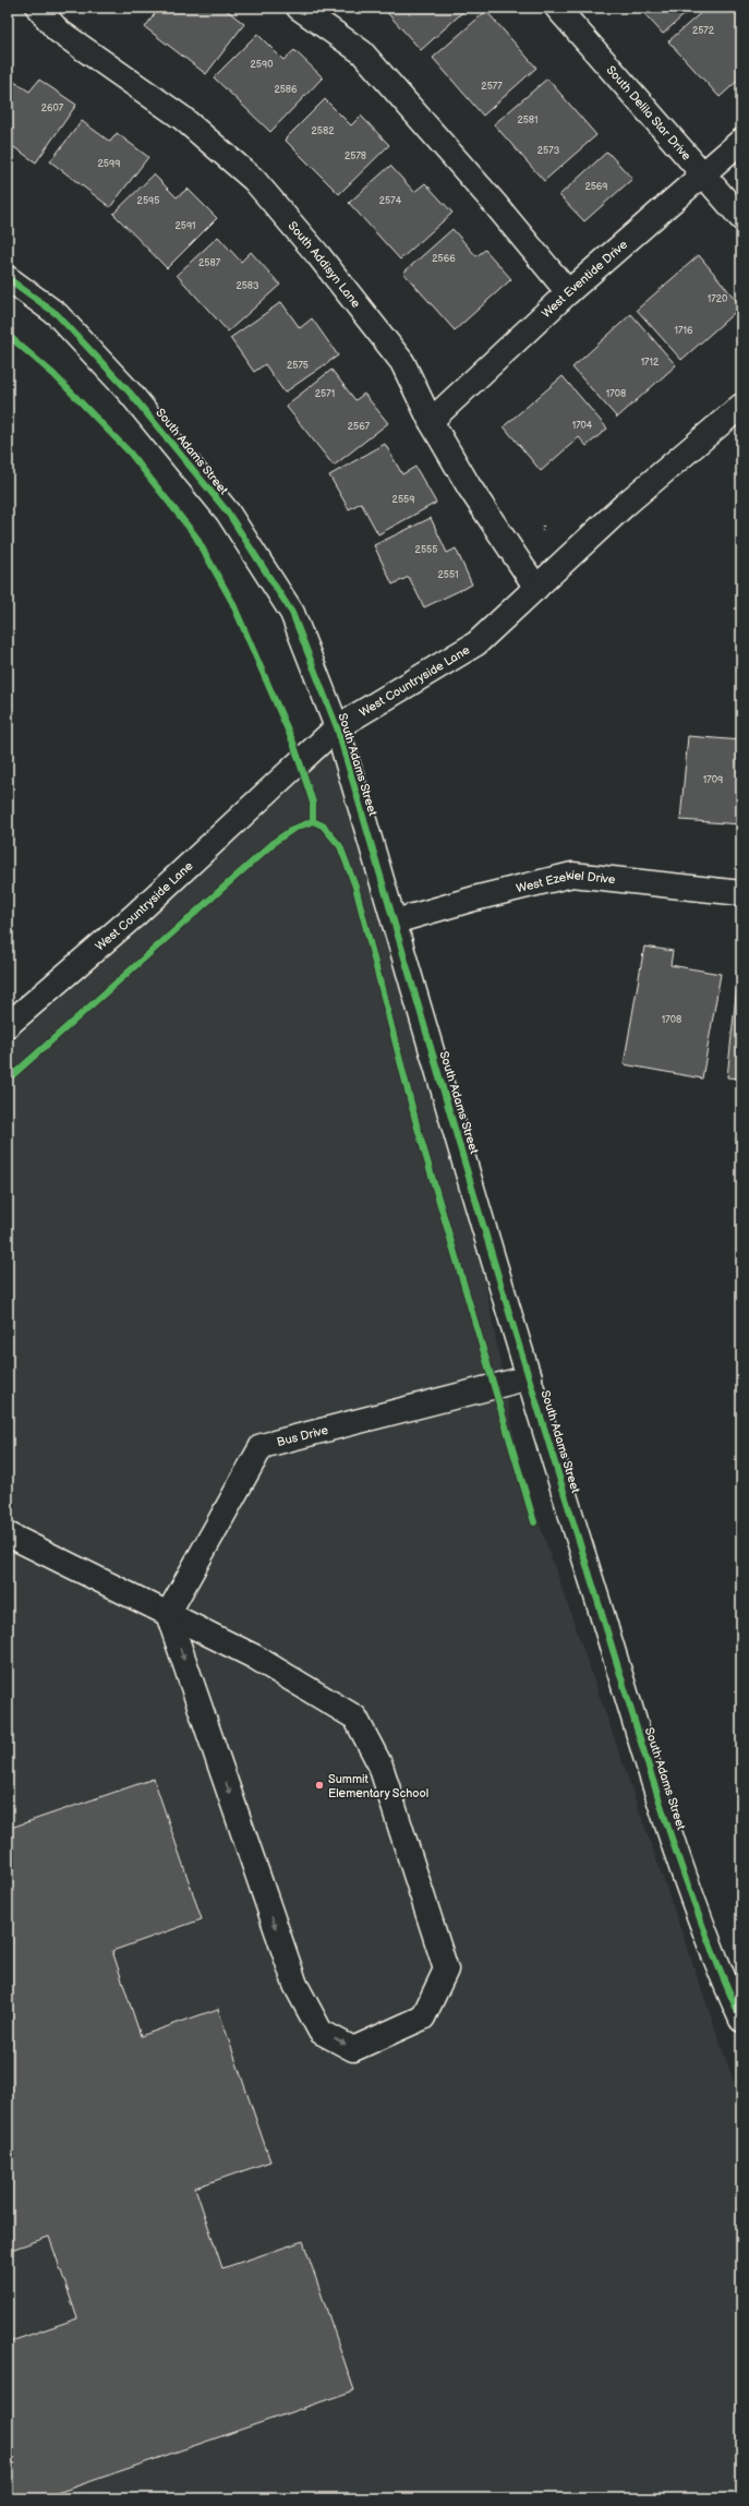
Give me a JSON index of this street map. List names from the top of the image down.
{
  "streets": {
    "street": [
      "South Delila Star Drive",
      "South Addisyn Lane",
      "West Eventide Drive",
      "South Adams Street",
      "West Countryside Lane",
      "West Ezekiel Drive",
      "Bus Drive"
    ]
  },
  "crossings": [
    ["South Delila Star Drive", "West Eventide Drive"],
    ["South Addisyn Lane", "West Eventide Drive"],
    ["South Addisyn Lane", "West Countryside Lane"],
    ["South Adams Street", "West Countryside Lane"],
    ["South Adams Street", "West Ezekiel Drive"],
    ["South Adams Street", "Bus Drive"]
  ],
  "places": ["Summit Elementary School"],
  "house_numbers": [
    "2572",
    "2590",
    "2577",
    "2586",
    "2607",
    "2581",
    "2582",
    "2573",
    "2578",
    "2599",
    "2569",
    "2595",
    "2574",
    "2591",
    "2566",
    "2587",
    "2583",
    "1720",
    "1716",
    "1712",
    "2575",
    "2571",
    "1708",
    "1704",
    "2567",
    "2559",
    "2555",
    "2551",
    "1709",
    "1708"
  ]
}
